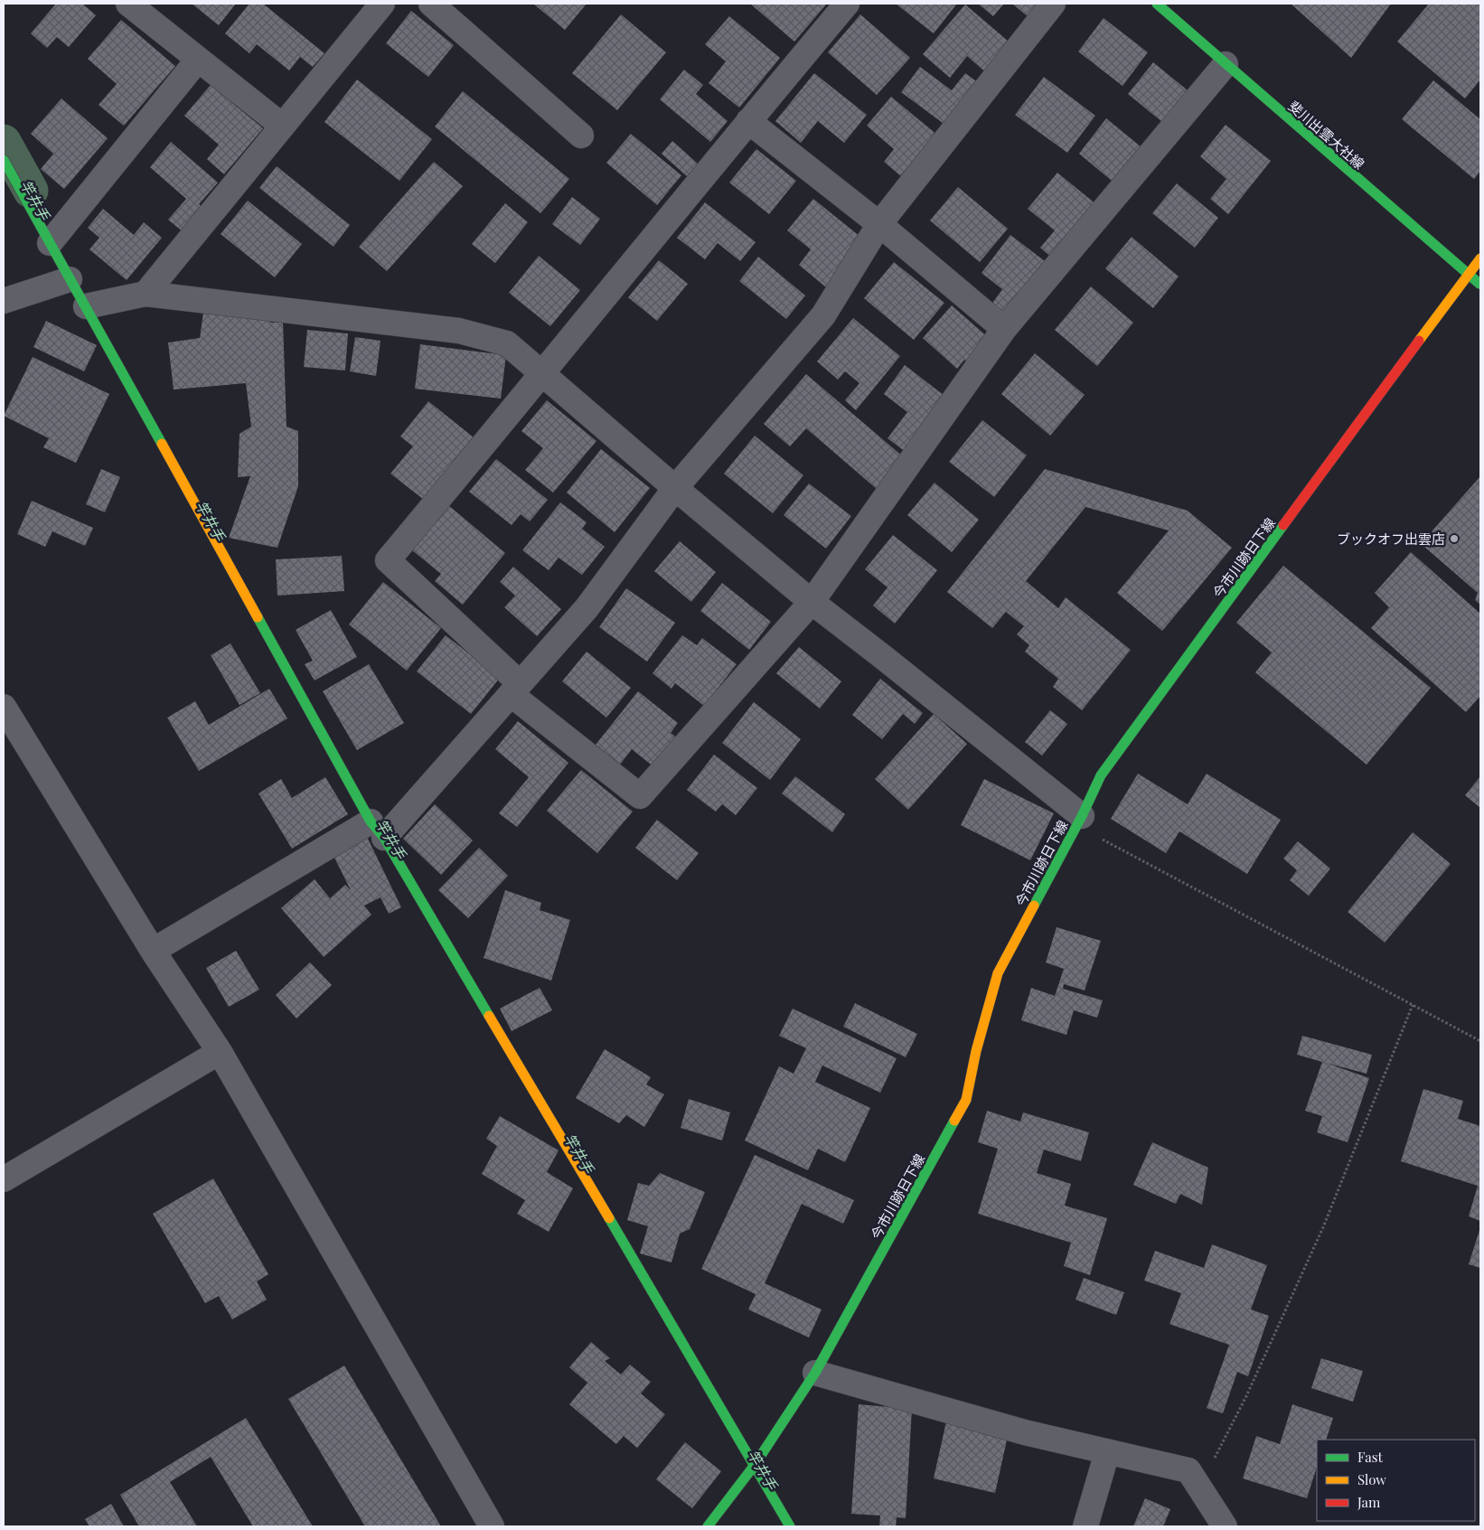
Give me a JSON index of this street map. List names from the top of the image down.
{
  "streets": {
    "street": ["斐川出雲大社線", "今市川跡日下線"]
  },
  "crossings": [
    ["斐川出雲大社線", "今市川跡日下線"]
  ],
  "water": ["竿井手"],
  "places": ["ブックオフ出雲店"],
  "legend": ["Fast", "Slow", "Jam"]
}
